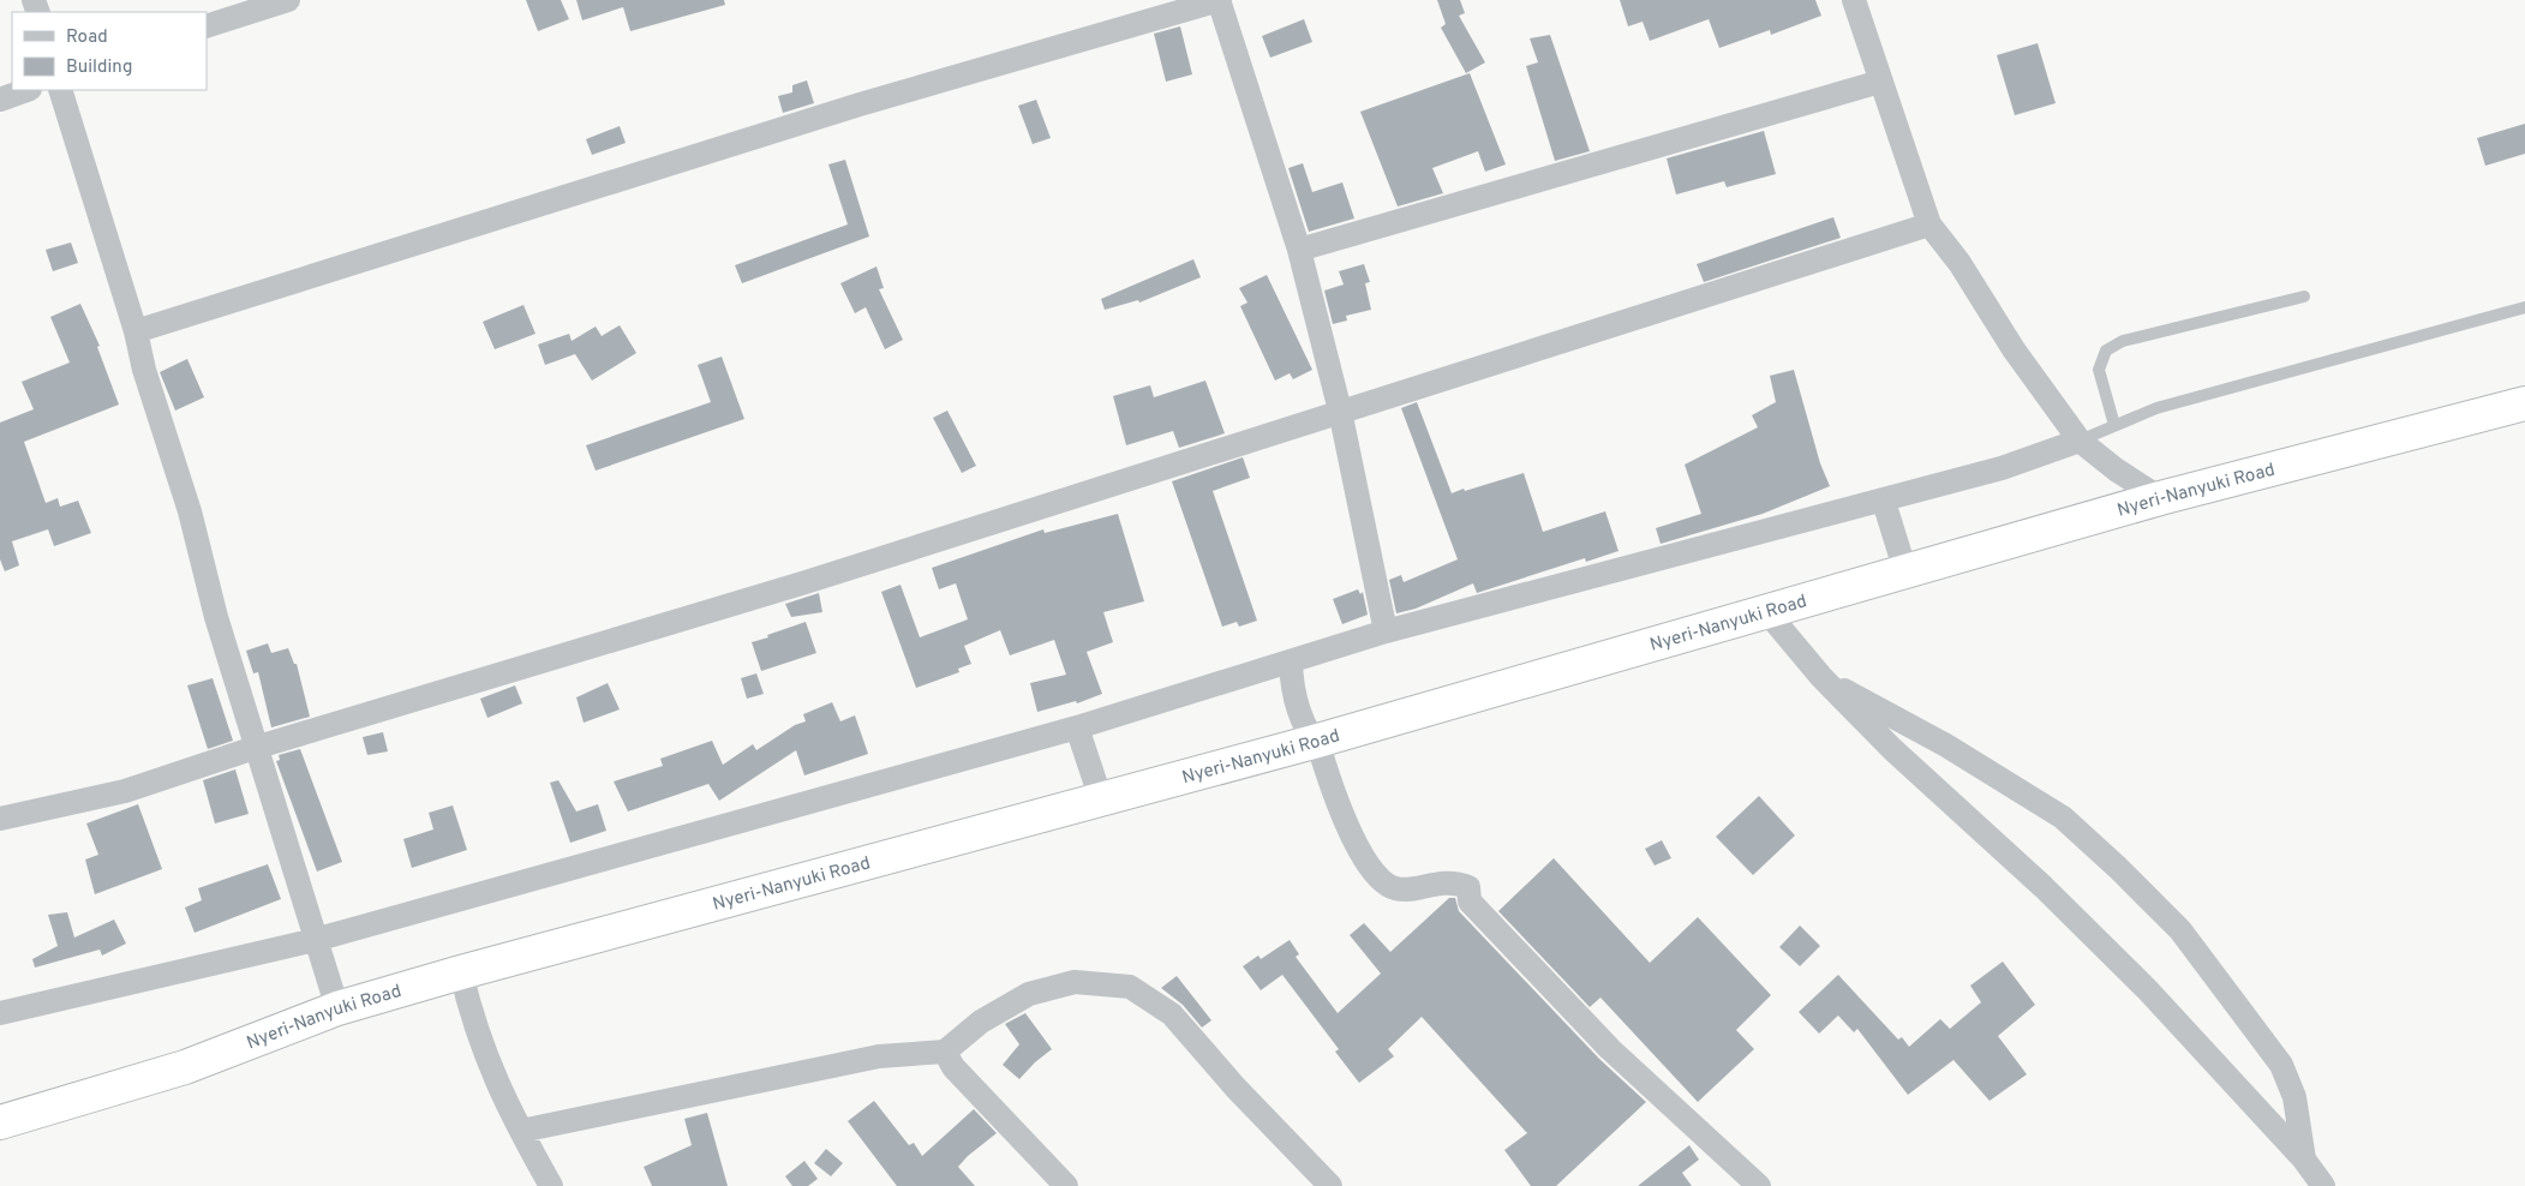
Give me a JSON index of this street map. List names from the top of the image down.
{
  "streets": {
    "highway": ["Nyeri-Nanyuki Road"]
  },
  "legend": ["Road", "Building"]
}
